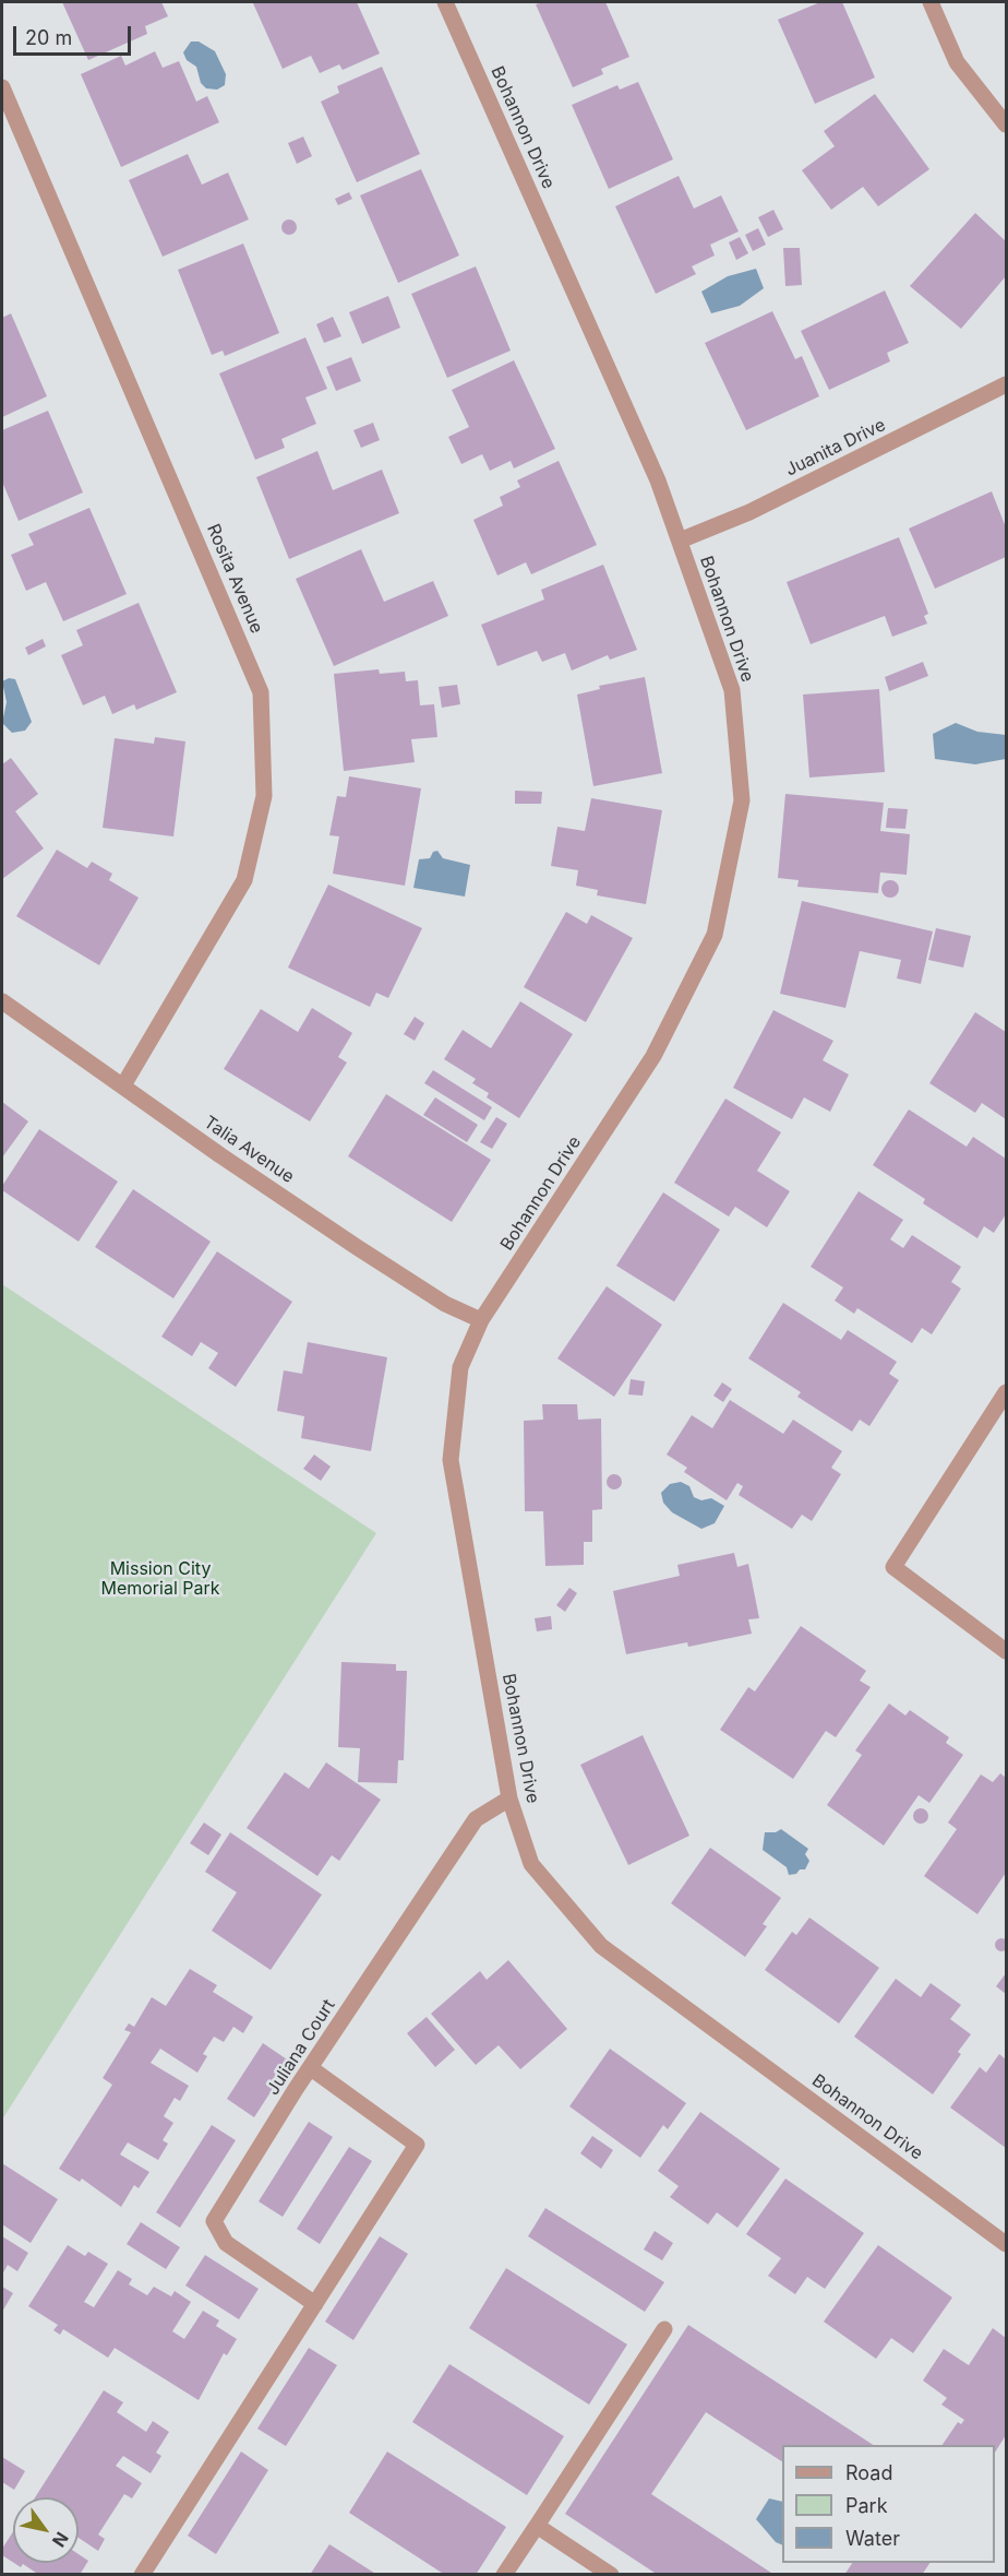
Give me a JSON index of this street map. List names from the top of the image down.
{
  "streets": {
    "street": [
      "Bohannon Drive",
      "Juanita Drive",
      "Rosita Avenue",
      "Talia Avenue",
      "Juliana Court"
    ]
  },
  "crossings": [
    ["Bohannon Drive", "Juanita Drive"],
    ["Bohannon Drive", "Talia Avenue"],
    ["Bohannon Drive", "Juliana Court"],
    ["Rosita Avenue", "Talia Avenue"]
  ],
  "parks": ["Mission City Memorial Park"],
  "legend": ["Road", "Park", "Water"],
  "scale_bar": "20 m",
  "north": "bottom right"
}
